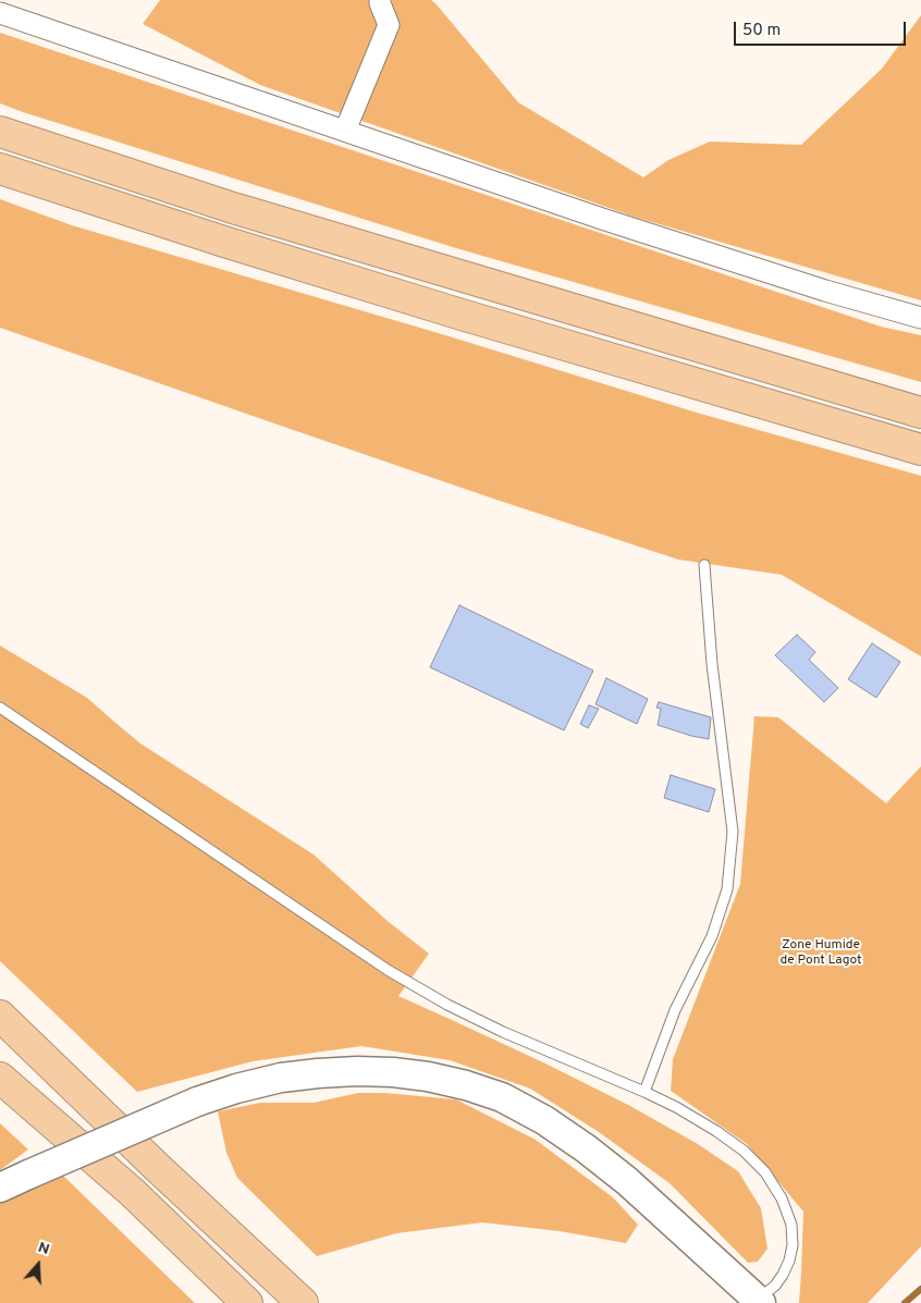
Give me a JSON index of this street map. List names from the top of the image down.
{
  "parks": ["Zone Humide de Pont Lagot"],
  "scale_bar": "50 m",
  "north": "top"
}
